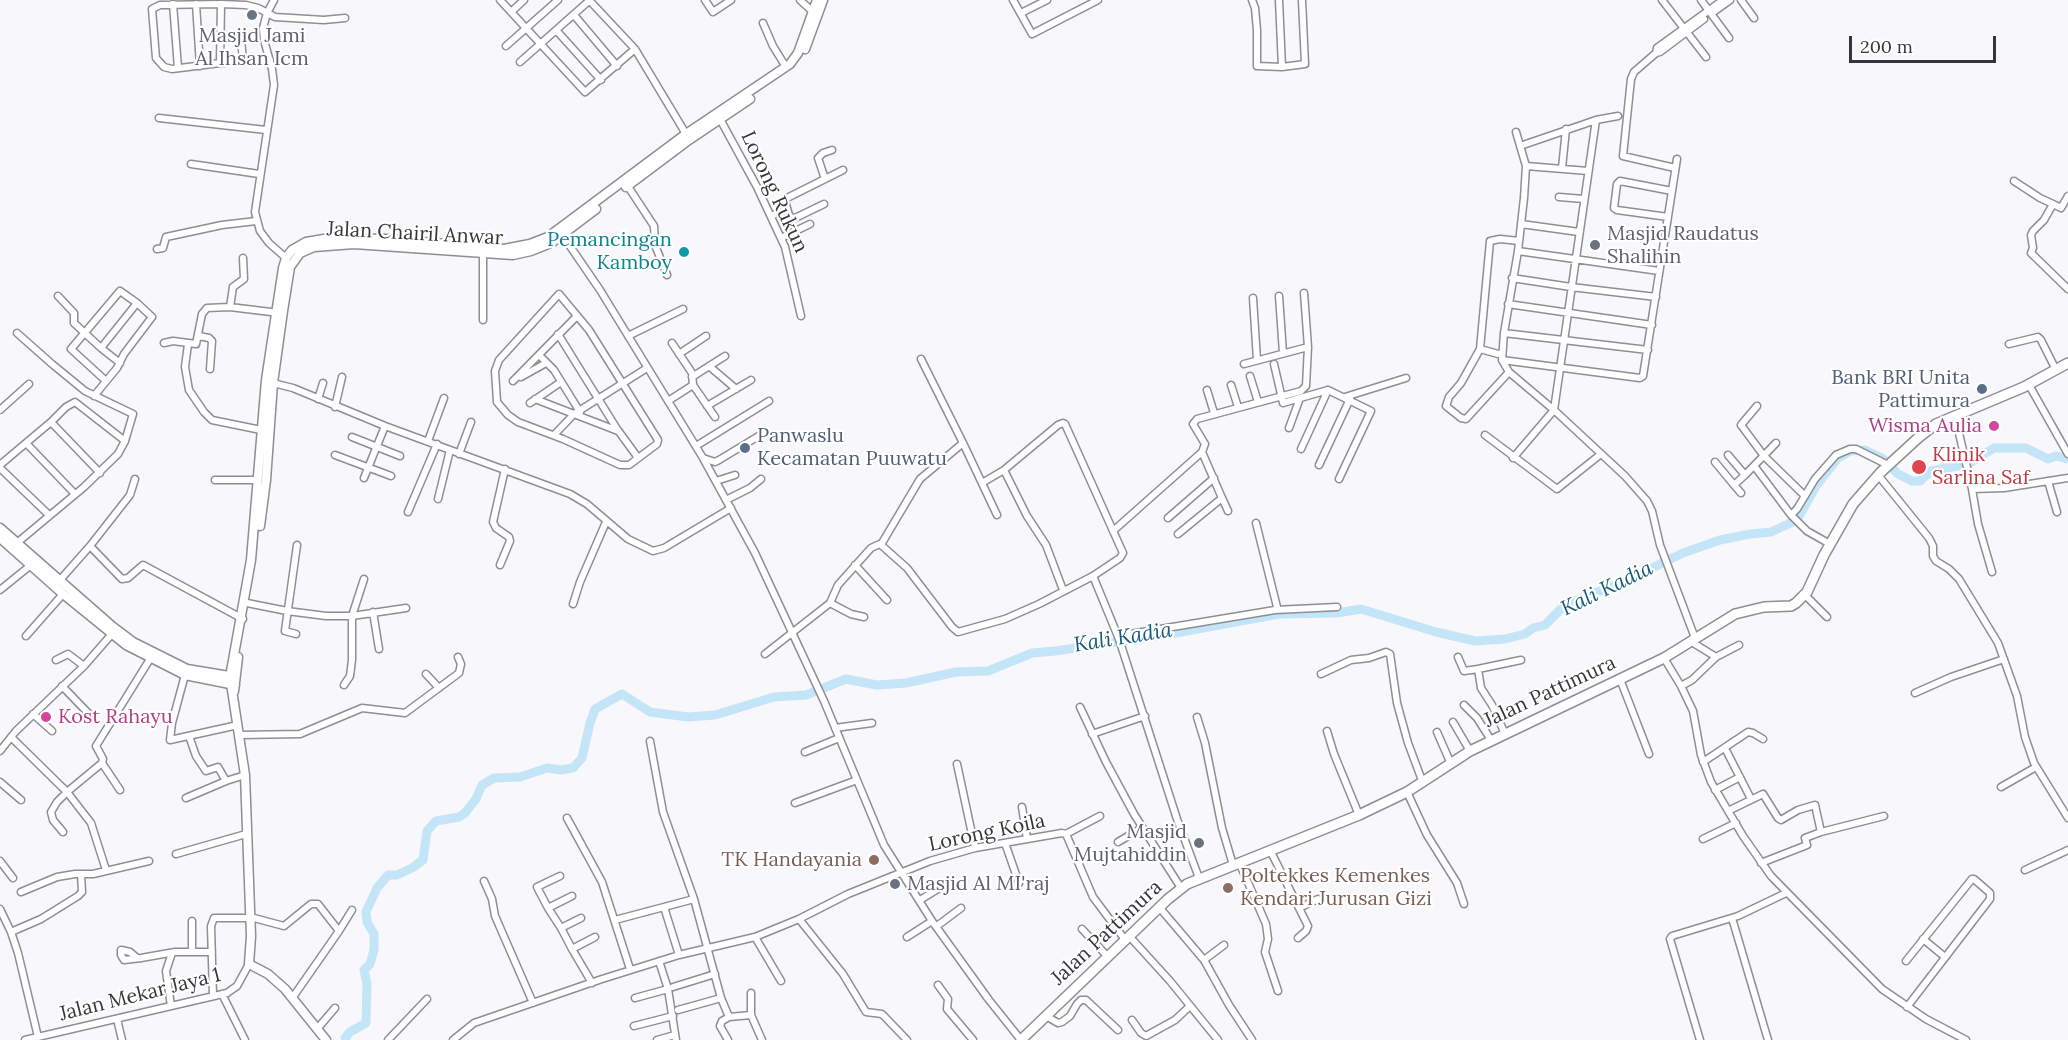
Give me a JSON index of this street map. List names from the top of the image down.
{
  "streets": {
    "highway": ["Jalan Pattimura"],
    "main road": ["Jalan Chairil Anwar"],
    "street": ["Lorong Rukun", "Lorong Koila", "Jalan Mekar Jaya 1"]
  },
  "crossings": [
    ["Lorong Rukun", "Jalan Chairil Anwar"],
    ["Jalan Chairil Anwar", "Jalan Mekar Jaya 1"],
    ["Jalan Pattimura", "Lorong Koila"]
  ],
  "water": ["Kali Kadia"],
  "places": [
    "Masjid Jami Al Ihsan Icm",
    "Masjid Raudatus Shalihin",
    "Pemancingan Kamboy",
    "Bank BRI Unita Pattimura",
    "Wisma Aulia",
    "Panwaslu Kecamatan Puuwatu",
    "Klinik Sarlina Saf",
    "Kost Rahayu",
    "Masjid Mujtahiddin",
    "TK Handayania",
    "Masjid Al MI'raj",
    "Poltekkes Kemenkes Kendari Jurusan Gizi"
  ],
  "scale_bar": "200 m"
}
